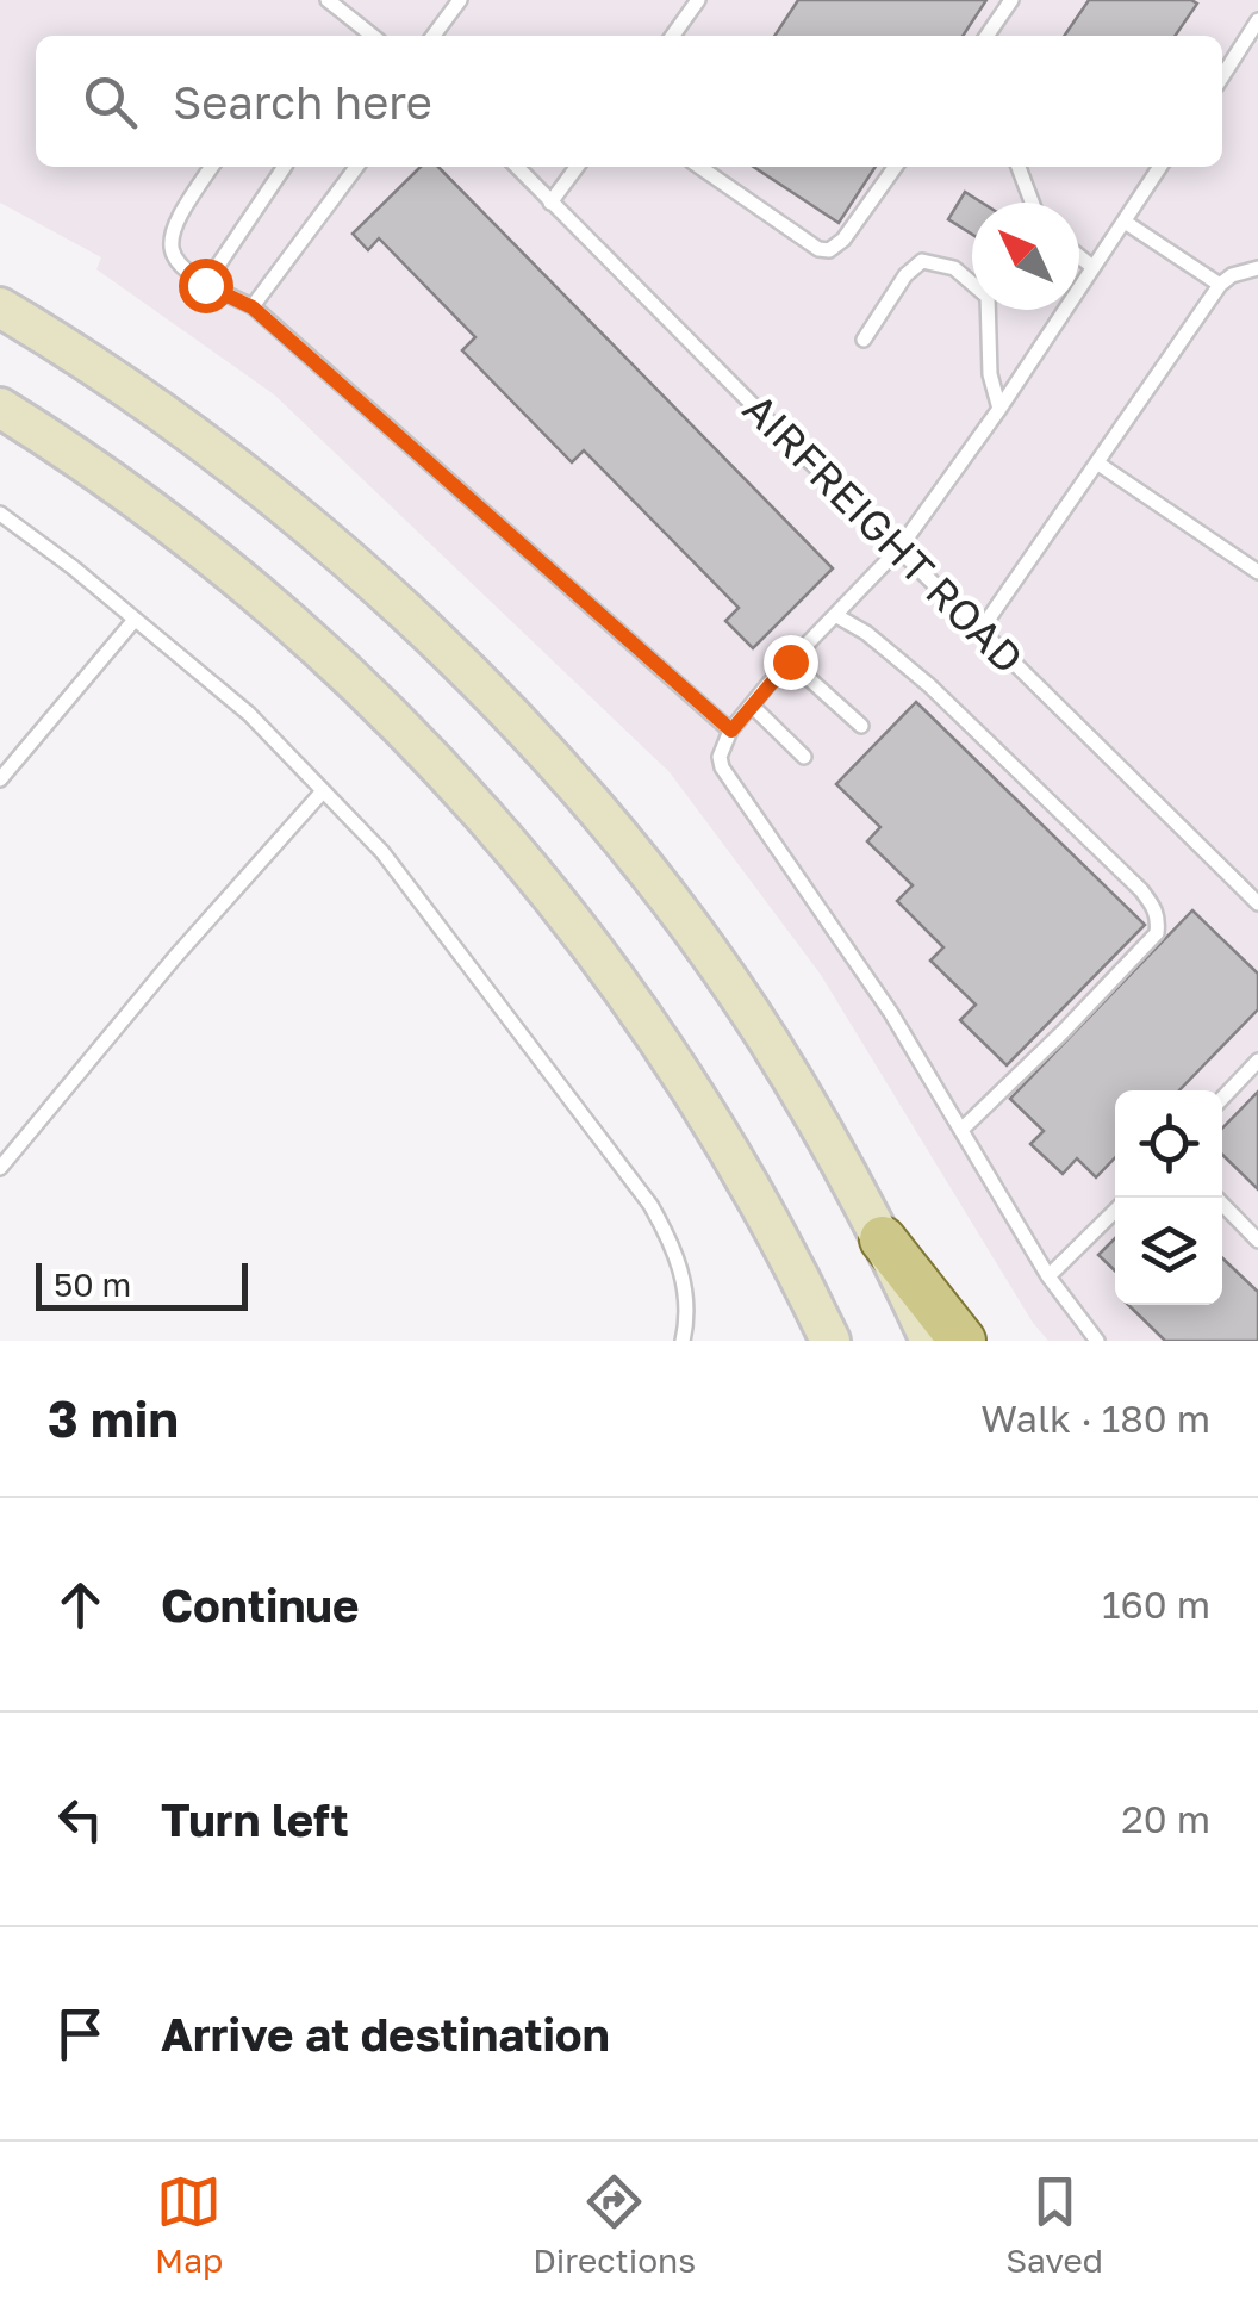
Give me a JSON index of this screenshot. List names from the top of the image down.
{
  "streets": {
    "lane": ["AIRFREIGHT ROAD"]
  },
  "scale_bar": "50 m",
  "north": "top left",
  "page": {
    "search": "Search here",
    "scale": "50 m",
    "heading": ["3 min", "Walk · 180 m"],
    "list": [
      ["Continue", "160 m"],
      ["Turn left", "20 m"],
      "Arrive at destination"
    ],
    "nav": ["Map", "Directions", "Saved"]
  }
}
